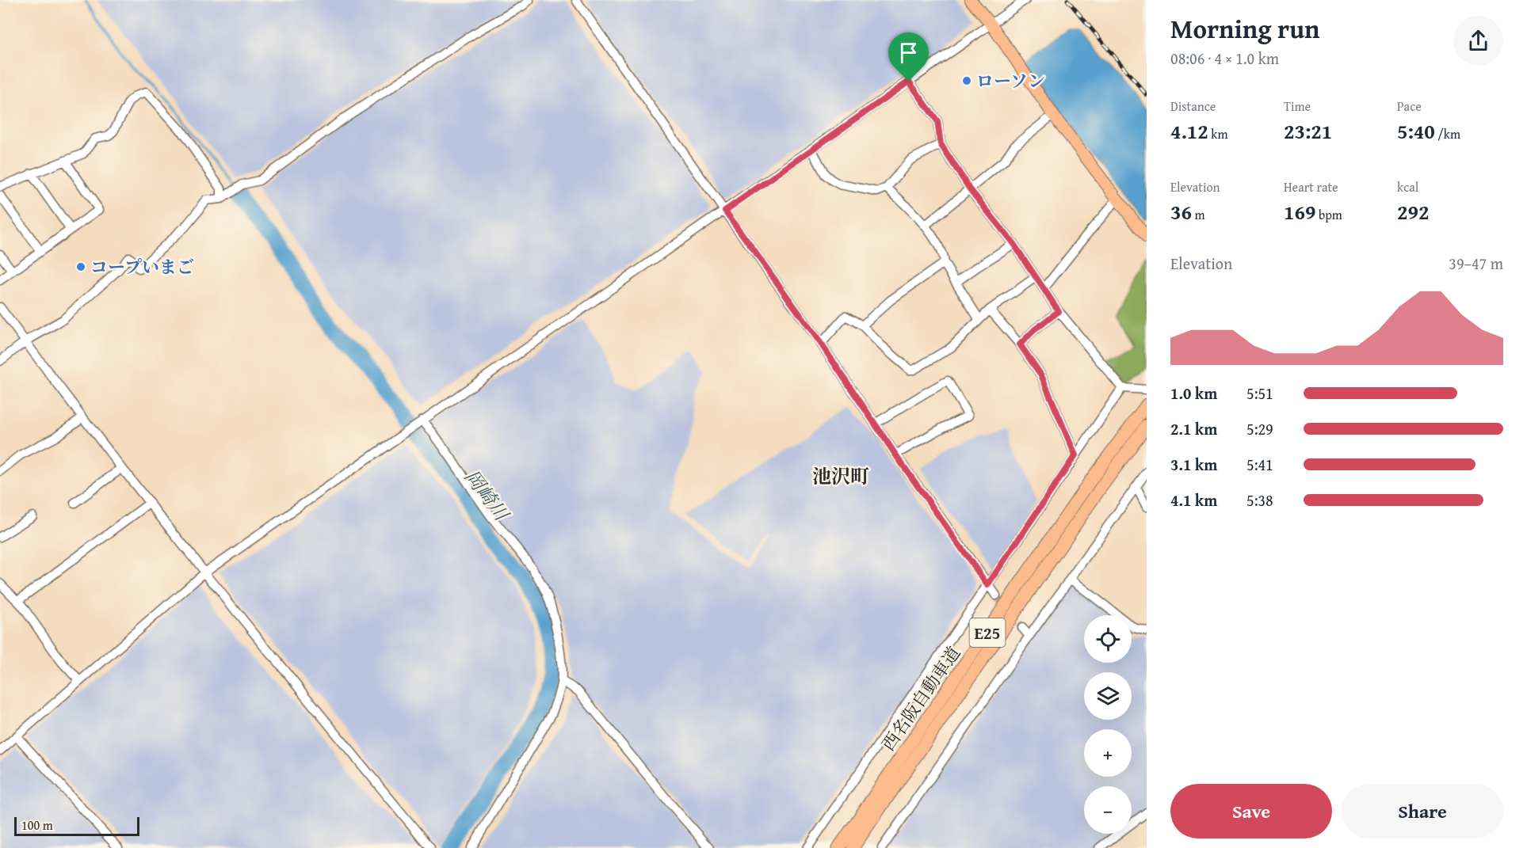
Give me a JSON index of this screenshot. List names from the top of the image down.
{
  "streets": {
    "highway": ["E25", "西名阪自動車道"]
  },
  "districts": ["池沢町"],
  "water": ["岡崎川"],
  "places": ["ローソン", "コープいまご"],
  "scale_bar": "100 m",
  "page": {
    "heading": ["Morning run", "08:06 · 4 × 1.0 km"],
    "stats": [
      ["Distance", "4.12 km"],
      ["Time", "23:21"],
      ["Pace", "5:40 /km"],
      ["Elevation", "36 m"],
      ["Heart rate", "169 bpm"],
      ["kcal", "292"]
    ],
    "chart": ["Elevation", "39–47 m"],
    "list": [
      {
        "name": "1.0 km",
        "note": "5:51"
      },
      {
        "name": "2.1 km",
        "note": "5:29"
      },
      {
        "name": "3.1 km",
        "note": "5:41"
      },
      {
        "name": "4.1 km",
        "note": "5:38"
      }
    ],
    "map_buttons": ["+", "−"],
    "buttons": ["Save", "Share"],
    "scale": "100 m"
  }
}
